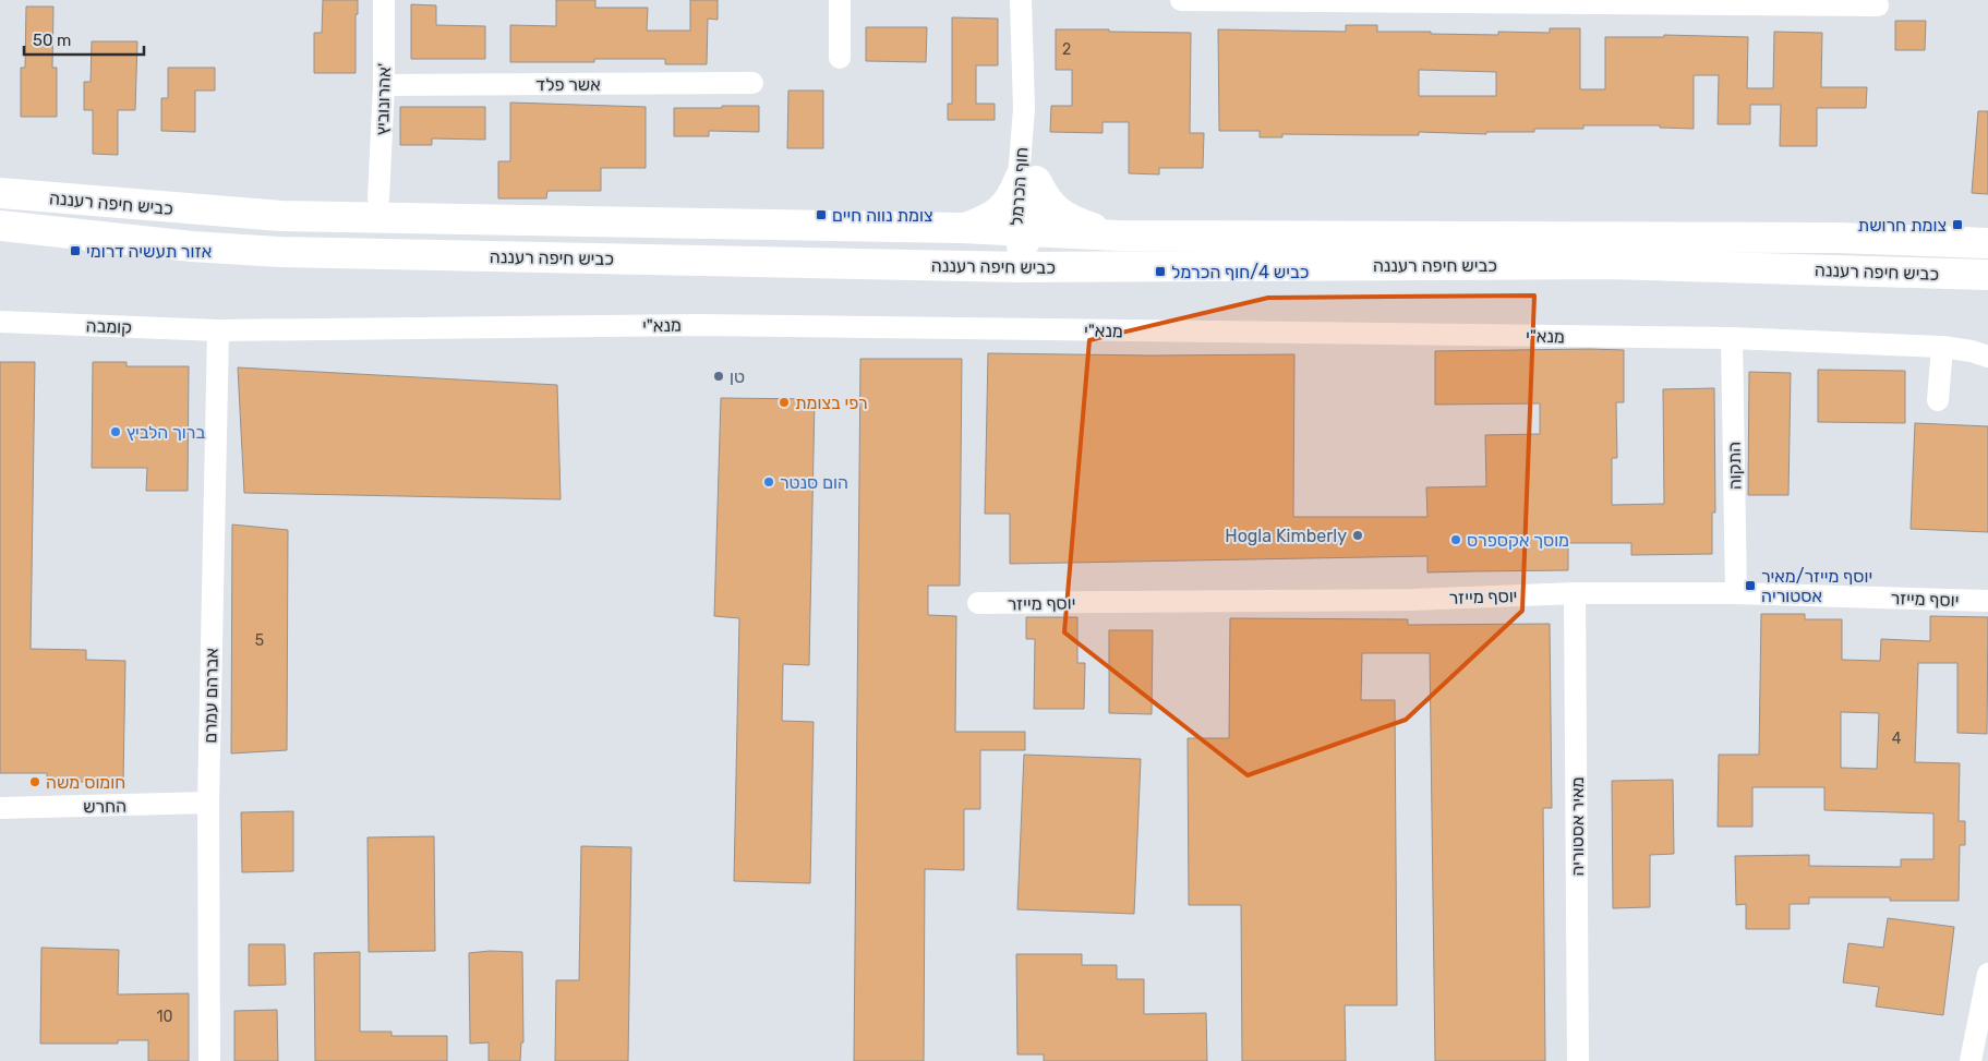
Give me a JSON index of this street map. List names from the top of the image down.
{
  "streets": {
    "highway": ["כביש חיפה רעננה"],
    "street": [
      "אשר פלד",
      "אהרונוביץ'",
      "חוף הכרמל",
      "מנא\"י",
      "קומבה",
      "התקוה",
      "יוסף מייזר",
      "אברהם עמרם",
      "החרש",
      "מאיר אסטוריה"
    ]
  },
  "crossings": [
    ["אשר פלד", "אהרונוביץ'"],
    ["חוף הכרמל", "כביש חיפה רעננה"],
    ["מנא\"י", "קומבה"],
    ["מנא\"י", "התקוה"],
    ["מנא\"י", "אברהם עמרם"],
    ["קומבה", "אברהם עמרם"],
    ["התקוה", "יוסף מייזר"],
    ["יוסף מייזר", "מאיר אסטוריה"],
    ["אברהם עמרם", "החרש"]
  ],
  "places": {
    "transit": [
      "צומת נווה חיים",
      "צומת חרושת",
      "אזור תעשיה דרומי",
      "כביש 4/חוף הכרמל",
      "יוסף מייזר/מאיר אסטוריה"
    ],
    "other": [
      "טן",
      "רפי בצומת",
      "ברוך הלביץ",
      "הום סנטר",
      "Hogla Kimberly",
      "מוסך אקספרס",
      "חומוס משה"
    ]
  },
  "house_numbers": [
    "2",
    "5",
    "4",
    "10"
  ],
  "scale_bar": "50 m"
}
